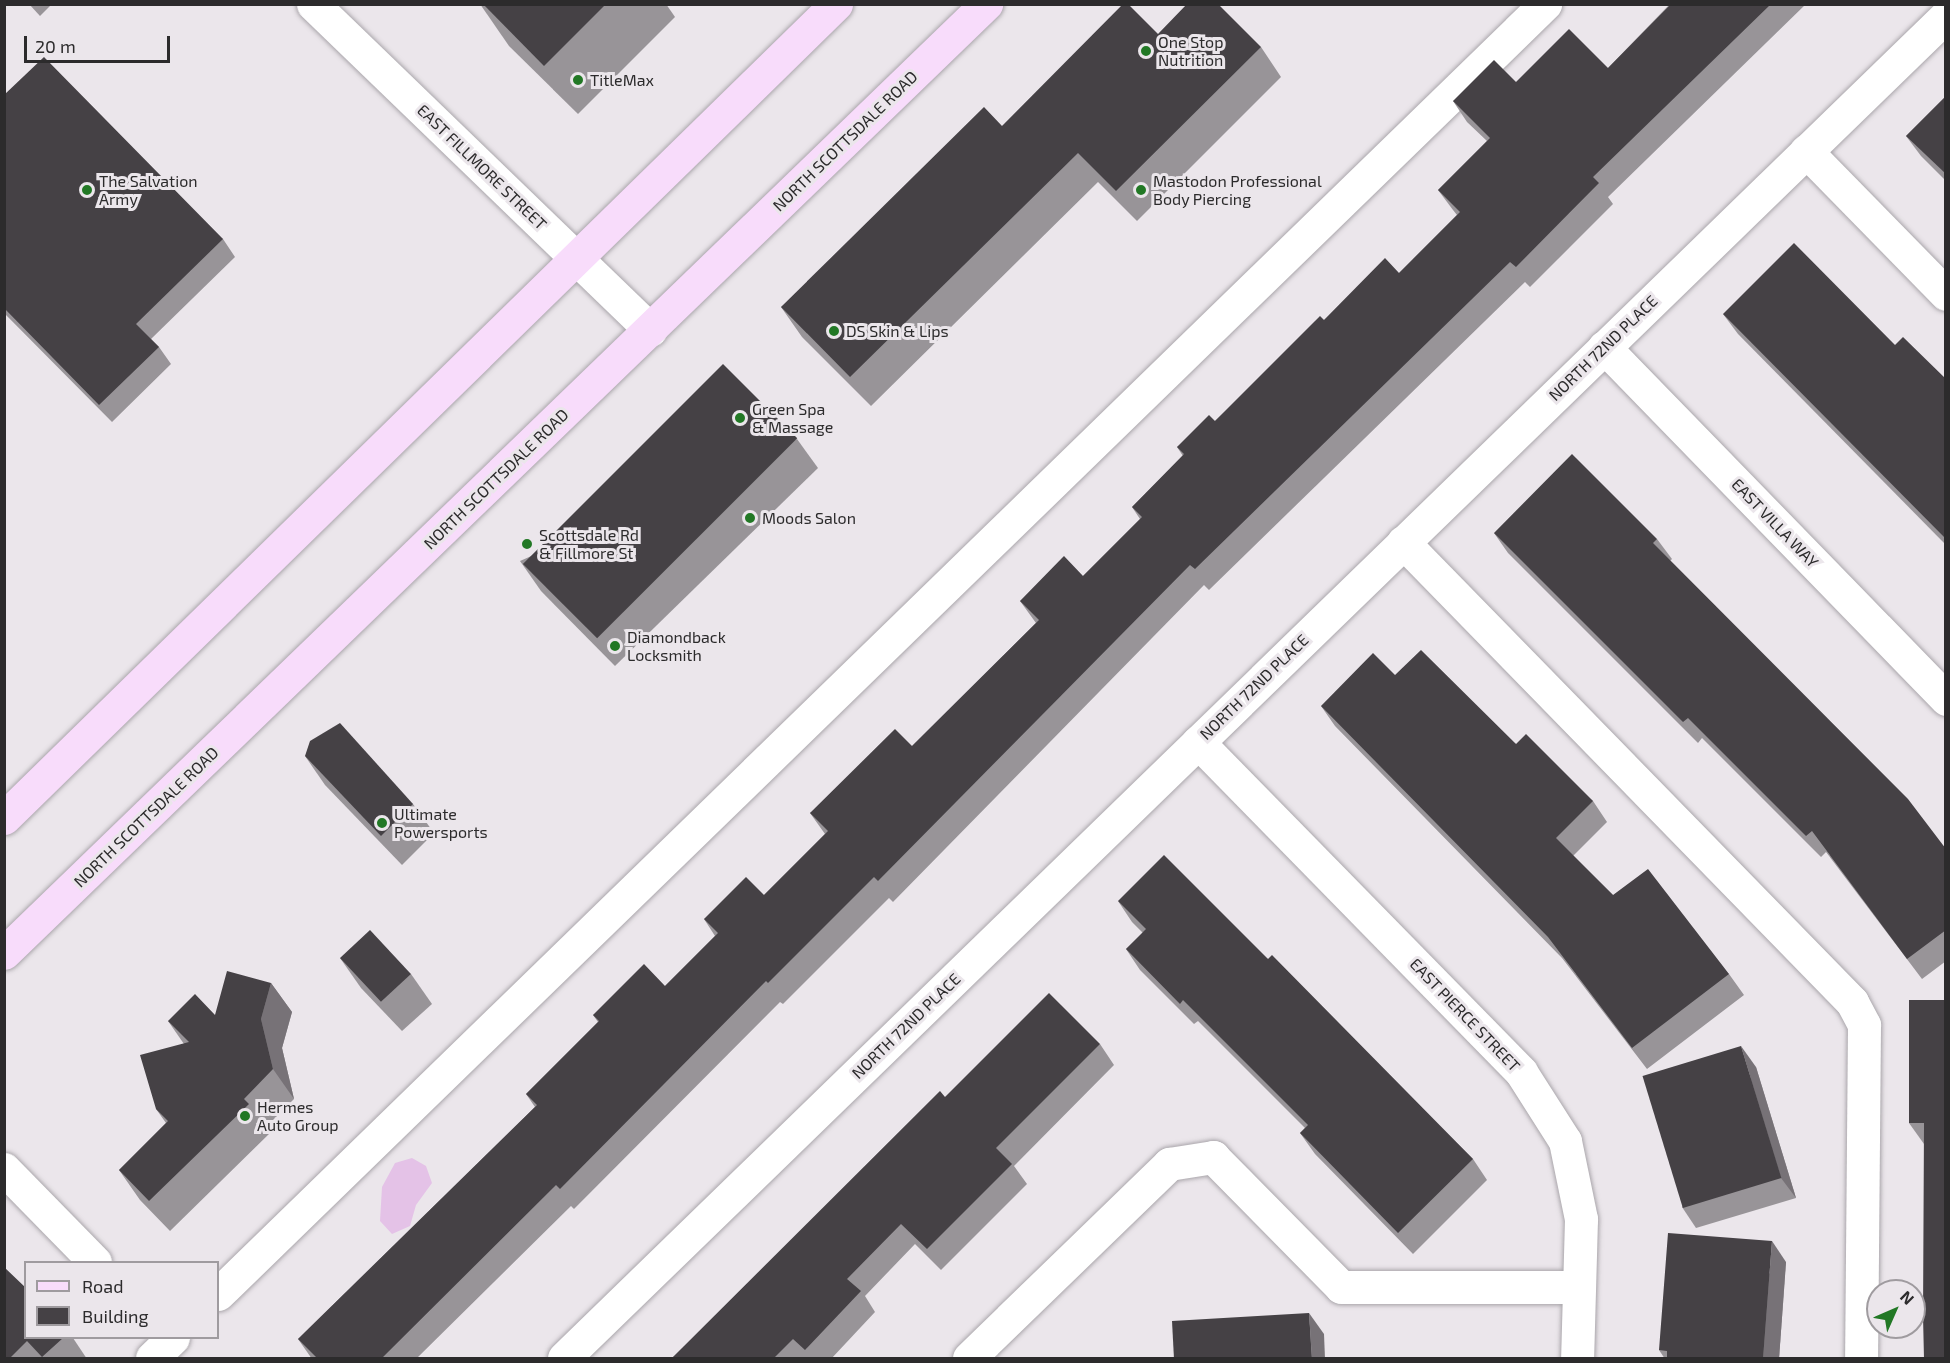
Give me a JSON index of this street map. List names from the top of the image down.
{
  "streets": {
    "main road": ["NORTH SCOTTSDALE ROAD"],
    "street": [
      "EAST FILLMORE STREET",
      "NORTH 72ND PLACE",
      "EAST VILLA WAY",
      "EAST PIERCE STREET"
    ]
  },
  "crossings": [
    ["NORTH SCOTTSDALE ROAD", "EAST FILLMORE STREET"],
    ["NORTH 72ND PLACE", "EAST VILLA WAY"],
    ["NORTH 72ND PLACE", "EAST PIERCE STREET"]
  ],
  "places": [
    "One Stop Nutrition",
    "TitleMax",
    "The Salvation Army",
    "Mastodon Professional Body Piercing",
    "DS Skin & Lips",
    "Green Spa & Massage",
    "Moods Salon",
    "Scottsdale Rd & Fillmore St",
    "Diamondback Locksmith",
    "Ultimate Powersports",
    "Hermes Auto Group"
  ],
  "legend": ["Road", "Building"],
  "scale_bar": "20 m",
  "north": "top right"
}
